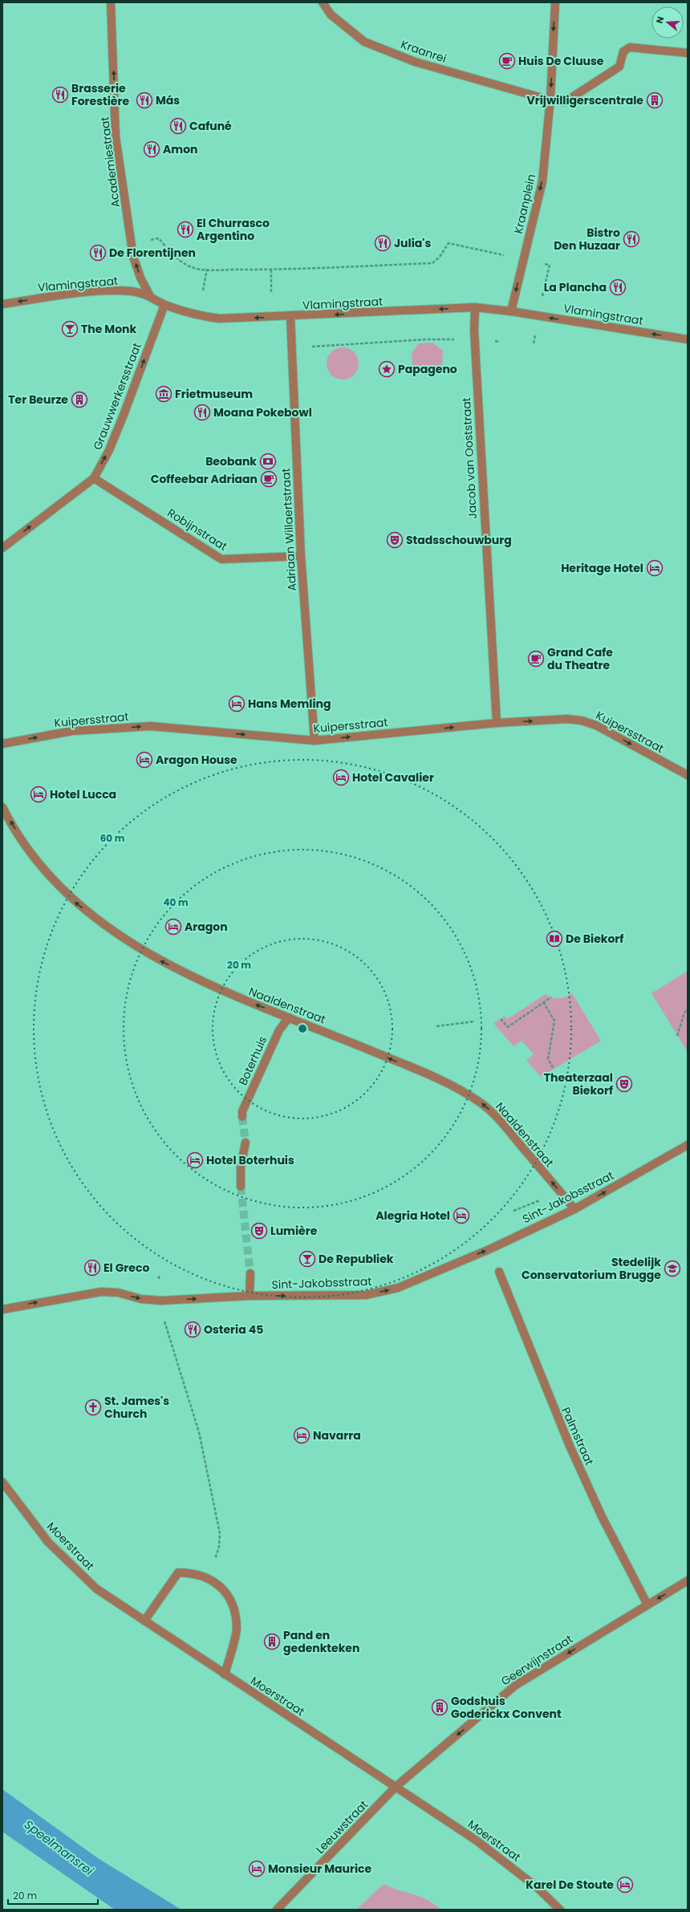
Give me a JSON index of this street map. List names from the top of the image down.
{
  "streets": {
    "street": [
      "Kraanrei",
      "Academiestraat",
      "Kraanplein",
      "Vlamingstraat",
      "Grauwwerkersstraat",
      "Jacob van Ooststraat",
      "Robijnstraat",
      "Adriaan Willaertstraat",
      "Kuipersstraat",
      "Naaldenstraat",
      "Boterhuis",
      "Sint-Jakobsstraat",
      "Palmstraat",
      "Moerstraat",
      "Geerwijnstraat",
      "Leeuwstraat"
    ]
  },
  "crossings": [
    ["Kraanrei", "Kraanplein"],
    ["Academiestraat", "Vlamingstraat"],
    ["Kraanplein", "Vlamingstraat"],
    ["Vlamingstraat", "Grauwwerkersstraat"],
    ["Vlamingstraat", "Jacob van Ooststraat"],
    ["Vlamingstraat", "Adriaan Willaertstraat"],
    ["Grauwwerkersstraat", "Robijnstraat"],
    ["Jacob van Ooststraat", "Kuipersstraat"],
    ["Robijnstraat", "Adriaan Willaertstraat"],
    ["Adriaan Willaertstraat", "Kuipersstraat"],
    ["Naaldenstraat", "Boterhuis"],
    ["Naaldenstraat", "Sint-Jakobsstraat"],
    ["Palmstraat", "Geerwijnstraat"],
    ["Moerstraat", "Geerwijnstraat"],
    ["Moerstraat", "Leeuwstraat"],
    ["Geerwijnstraat", "Leeuwstraat"]
  ],
  "one_way": [
    "Academiestraat",
    "Kraanplein",
    "Vlamingstraat",
    "Grauwwerkersstraat",
    "Kuipersstraat",
    "Naaldenstraat",
    "Sint-Jakobsstraat",
    "Geerwijnstraat"
  ],
  "water": ["Speelmansrei"],
  "places": {
    "cafe": ["Huis De Cluuse", "Coffeebar Adriaan", "Grand Cafe du Theatre"],
    "restaurant": [
      "Brasserie Forestière",
      "Más",
      "Cafuné",
      "Amon",
      "El Churrasco Argentino",
      "Bistro Den Huzaar",
      "Julia's",
      "De Florentijnen",
      "La Plancha",
      "Moana Pokebowl",
      "El Greco",
      "Osteria 45"
    ],
    "building": [
      "Vrijwilligerscentrale",
      "Ter Beurze",
      "Pand en gedenkteken",
      "Godshuis Goderickx Convent"
    ],
    "bar": ["The Monk", "De Republiek"],
    "place": ["Papageno"],
    "museum": ["Frietmuseum"],
    "bank": ["Beobank"],
    "theatre": ["Stadsschouwburg", "Theaterzaal Biekorf", "Lumière"],
    "hotel": [
      "Heritage Hotel",
      "Hans Memling",
      "Aragon House",
      "Hotel Cavalier",
      "Hotel Lucca",
      "Aragon",
      "Hotel Boterhuis",
      "Alegria Hotel",
      "Navarra",
      "Monsieur Maurice",
      "Karel De Stoute"
    ],
    "library": ["De Biekorf"],
    "school or university": ["Stedelijk Conservatorium Brugge"],
    "church": ["St. James's Church"]
  },
  "scale_bar": "20 m",
  "north": "left",
  "rings": ["60 m", "40 m", "20 m"]
}
